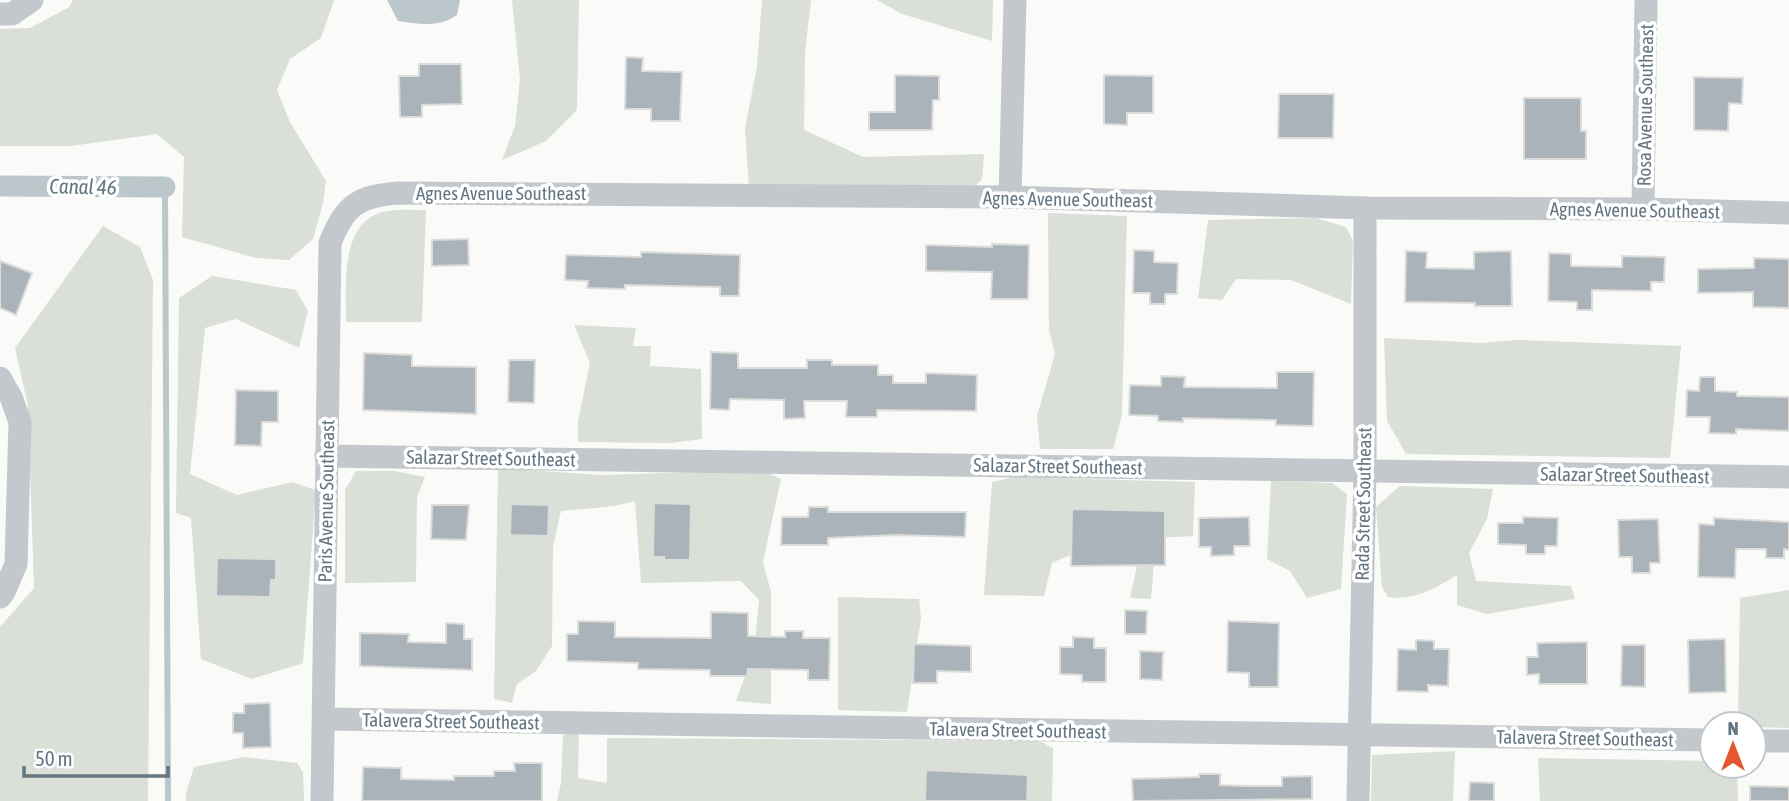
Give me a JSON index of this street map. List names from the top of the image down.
{
  "streets": {
    "street": [
      "Rosa Avenue Southeast",
      "Agnes Avenue Southeast",
      "Salazar Street Southeast",
      "Paris Avenue Southeast",
      "Rada Street Southeast",
      "Talavera Street Southeast"
    ]
  },
  "crossings": [
    ["Rosa Avenue Southeast", "Agnes Avenue Southeast"],
    ["Agnes Avenue Southeast", "Paris Avenue Southeast"],
    ["Agnes Avenue Southeast", "Rada Street Southeast"],
    ["Salazar Street Southeast", "Paris Avenue Southeast"],
    ["Salazar Street Southeast", "Rada Street Southeast"],
    ["Paris Avenue Southeast", "Talavera Street Southeast"],
    ["Rada Street Southeast", "Talavera Street Southeast"]
  ],
  "water": ["Canal 46"],
  "scale_bar": "50 m",
  "north": "top"
}
